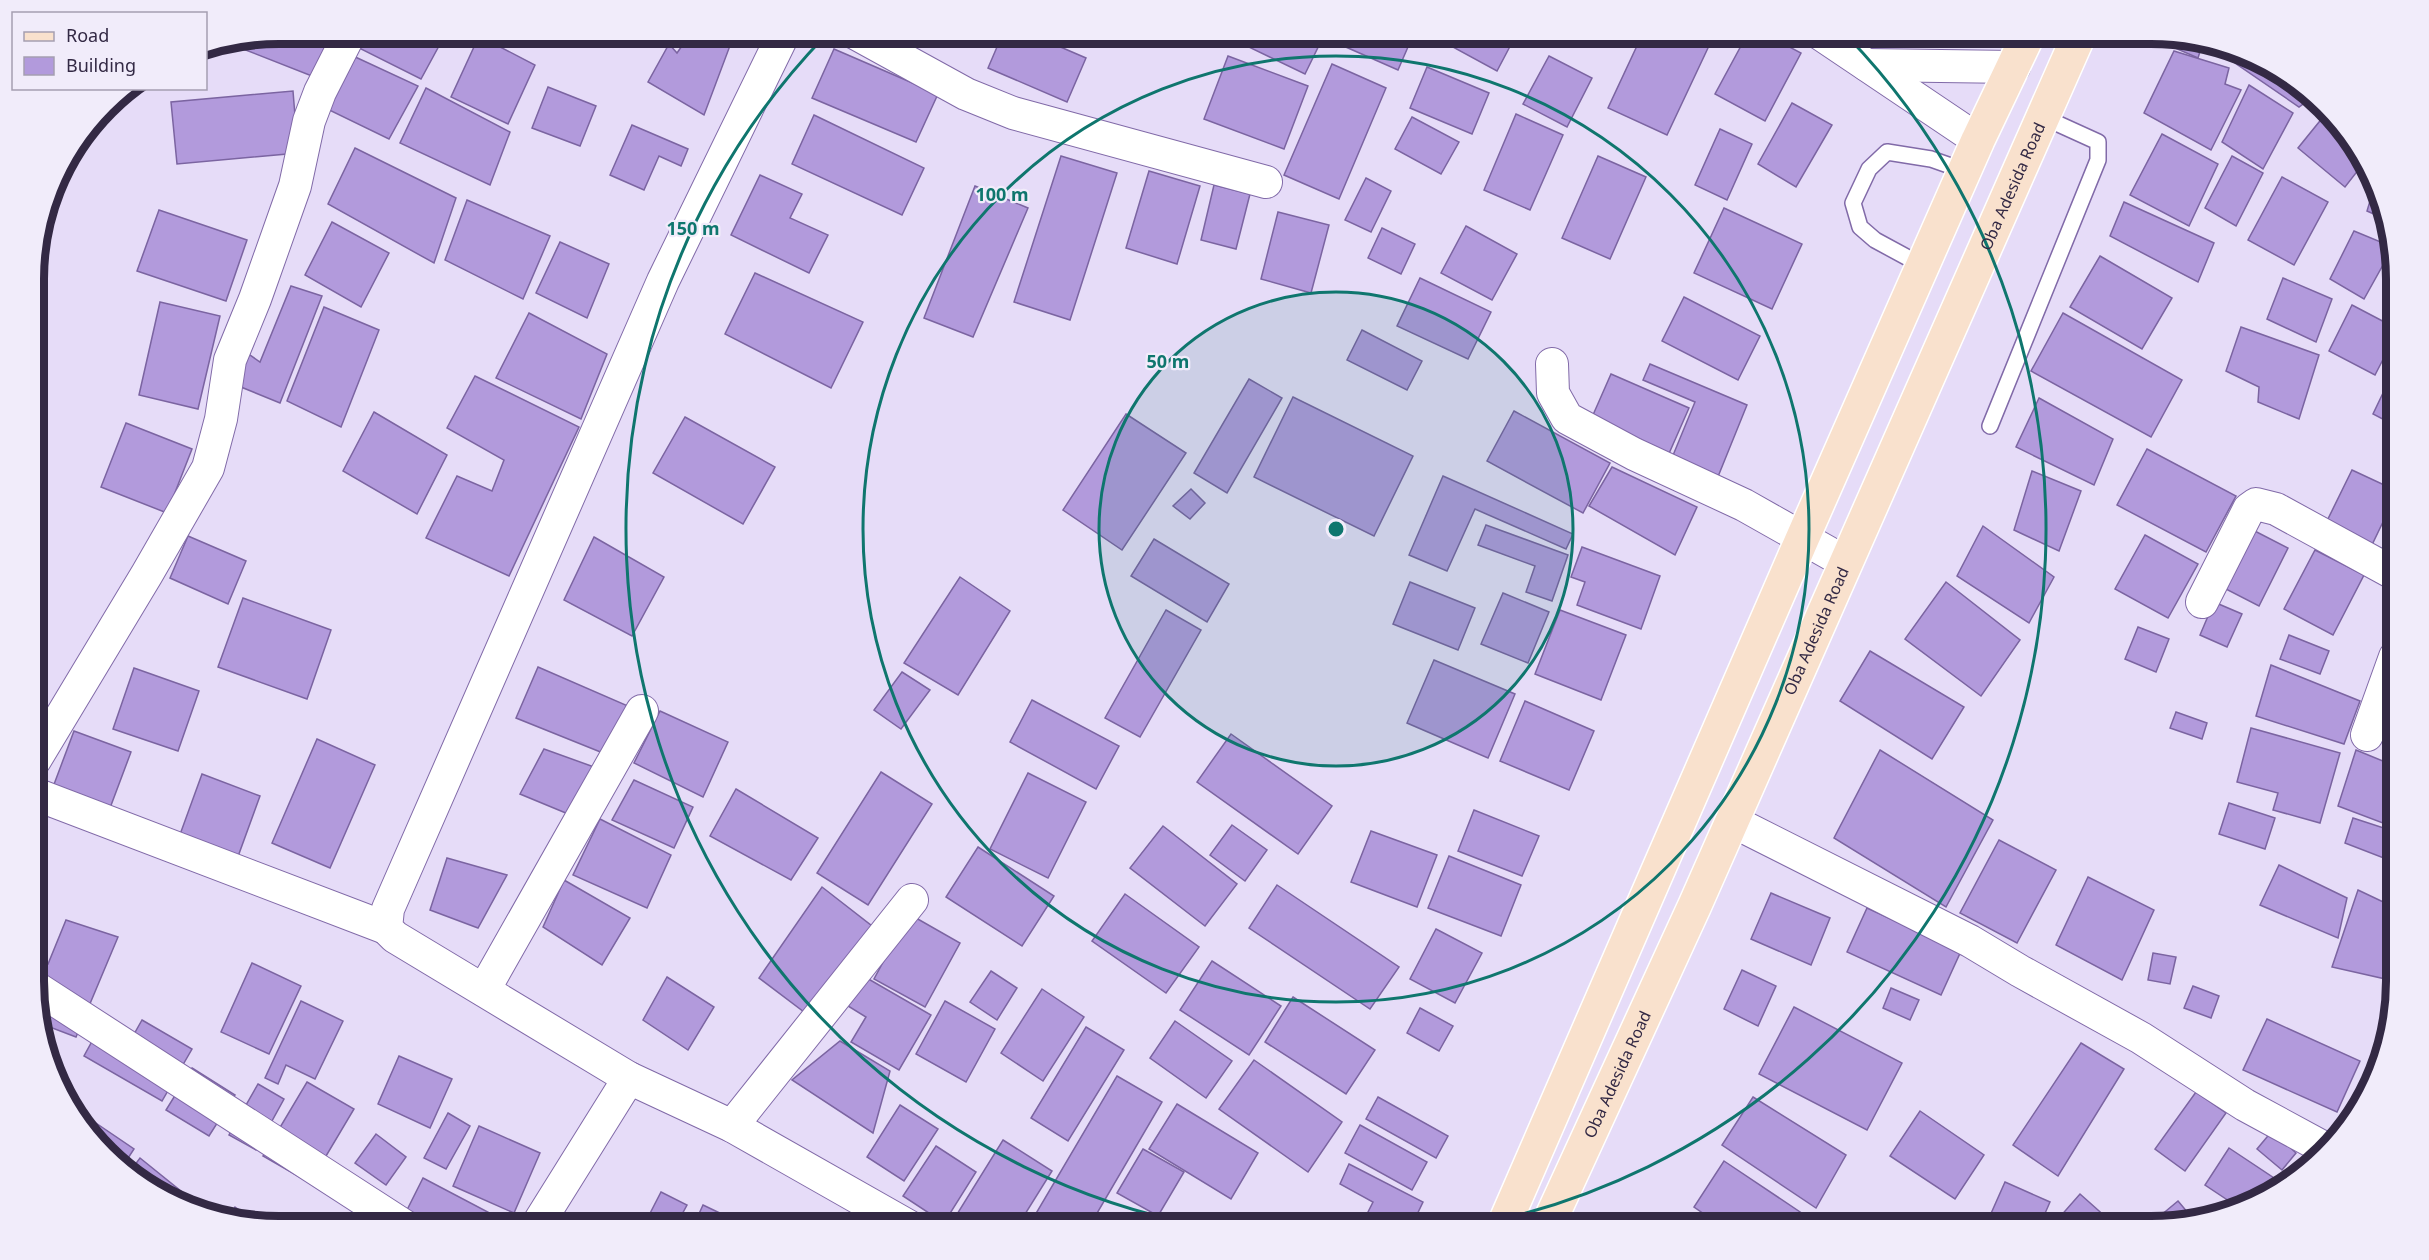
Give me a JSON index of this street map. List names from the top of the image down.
{
  "streets": {
    "main road": ["Oba Adesida Road"]
  },
  "legend": ["Road", "Building"],
  "rings": ["100 m", "150 m", "50 m"]
}
